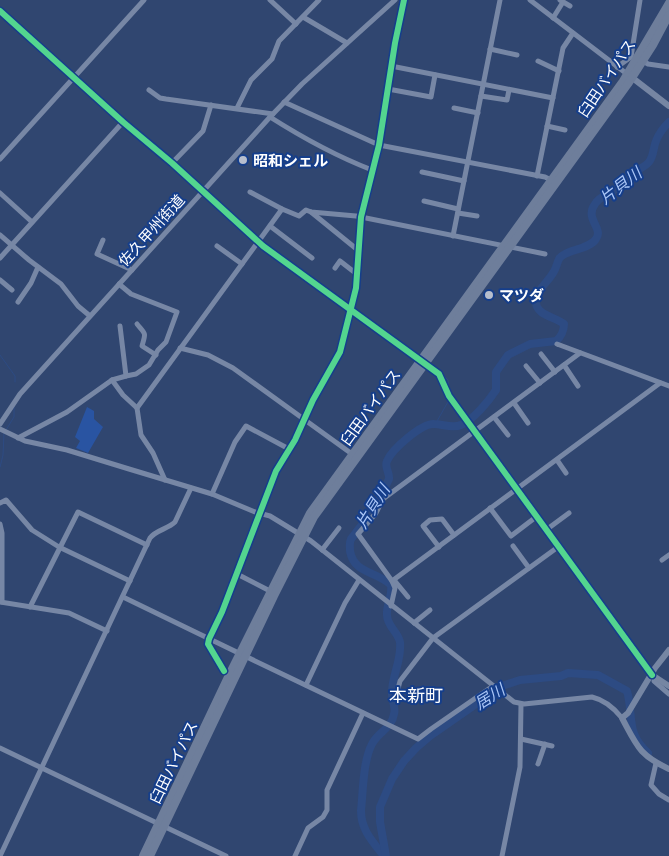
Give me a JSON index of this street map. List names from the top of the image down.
{
  "streets": {
    "highway": ["臼田バイパス"],
    "street": ["佐久甲州街道"]
  },
  "districts": ["本新町"],
  "water": ["片貝川", "居川"],
  "places": ["昭和シェル", "マツダ"]
}
